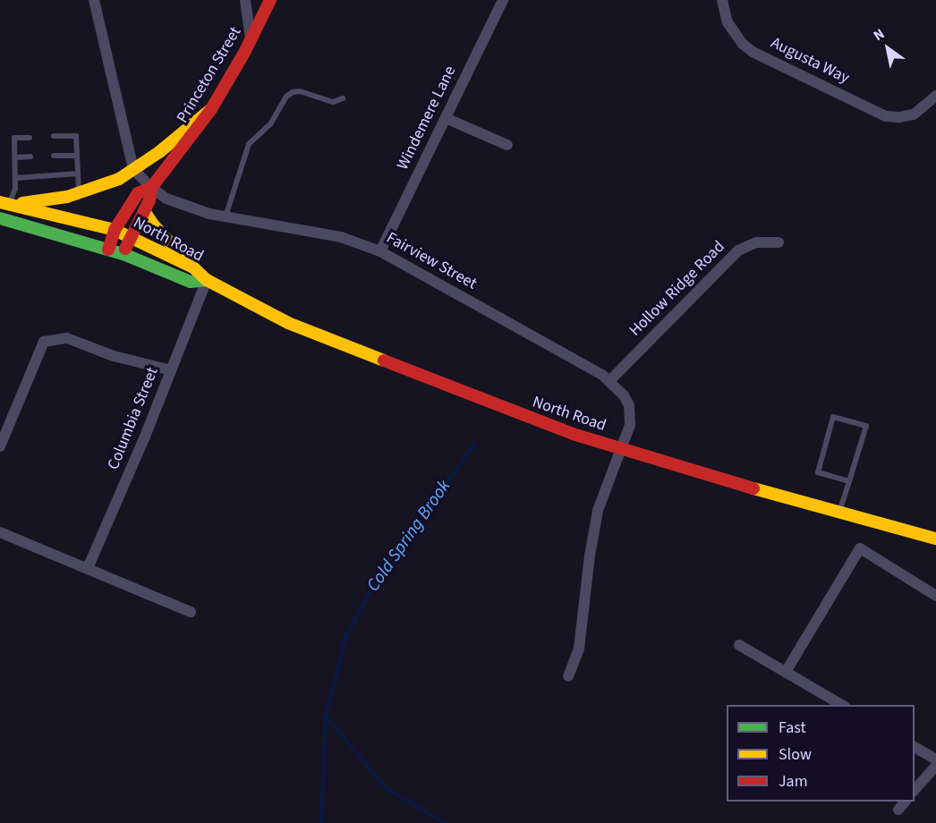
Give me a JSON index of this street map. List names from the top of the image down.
{
  "streets": {
    "main road": ["Princeton Street", "North Road"],
    "street": [
      "Augusta Way",
      "Windemere Lane",
      "Fairview Street",
      "Hollow Ridge Road",
      "Columbia Street"
    ]
  },
  "crossings": [
    ["Princeton Street", "North Road"],
    ["Princeton Street", "Fairview Street"],
    ["Windemere Lane", "Fairview Street"],
    ["North Road", "Fairview Street"],
    ["North Road", "Columbia Street"],
    ["Fairview Street", "Hollow Ridge Road"]
  ],
  "water": ["Cold Spring Brook"],
  "legend": ["Fast", "Slow", "Jam"],
  "north": "top left"
}
